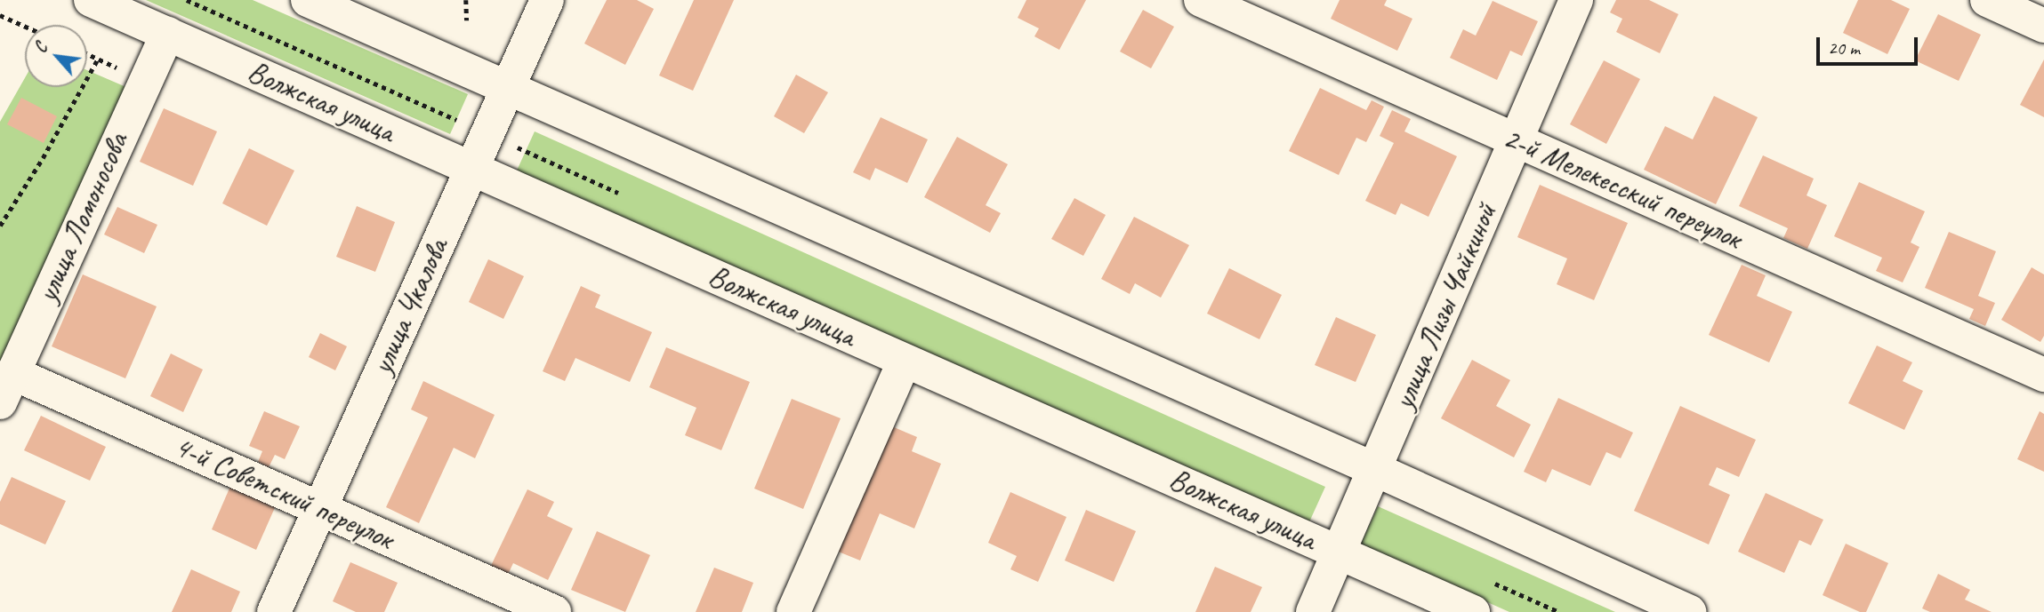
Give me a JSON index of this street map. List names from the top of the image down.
{
  "streets": {
    "street": [
      "Волжская улица",
      "2-й Мелекесский переулок",
      "улица Ломоносова",
      "улица Чкалова",
      "улица Лизы Чайкиной",
      "4-й Советский переулок"
    ]
  },
  "crossings": [
    ["Волжская улица", "улица Ломоносова"],
    ["Волжская улица", "улица Чкалова"],
    ["Волжская улица", "улица Лизы Чайкиной"],
    ["2-й Мелекесский переулок", "улица Лизы Чайкиной"],
    ["улица Ломоносова", "4-й Советский переулок"],
    ["улица Чкалова", "4-й Советский переулок"]
  ],
  "scale_bar": "20 m",
  "north": "top left"
}
